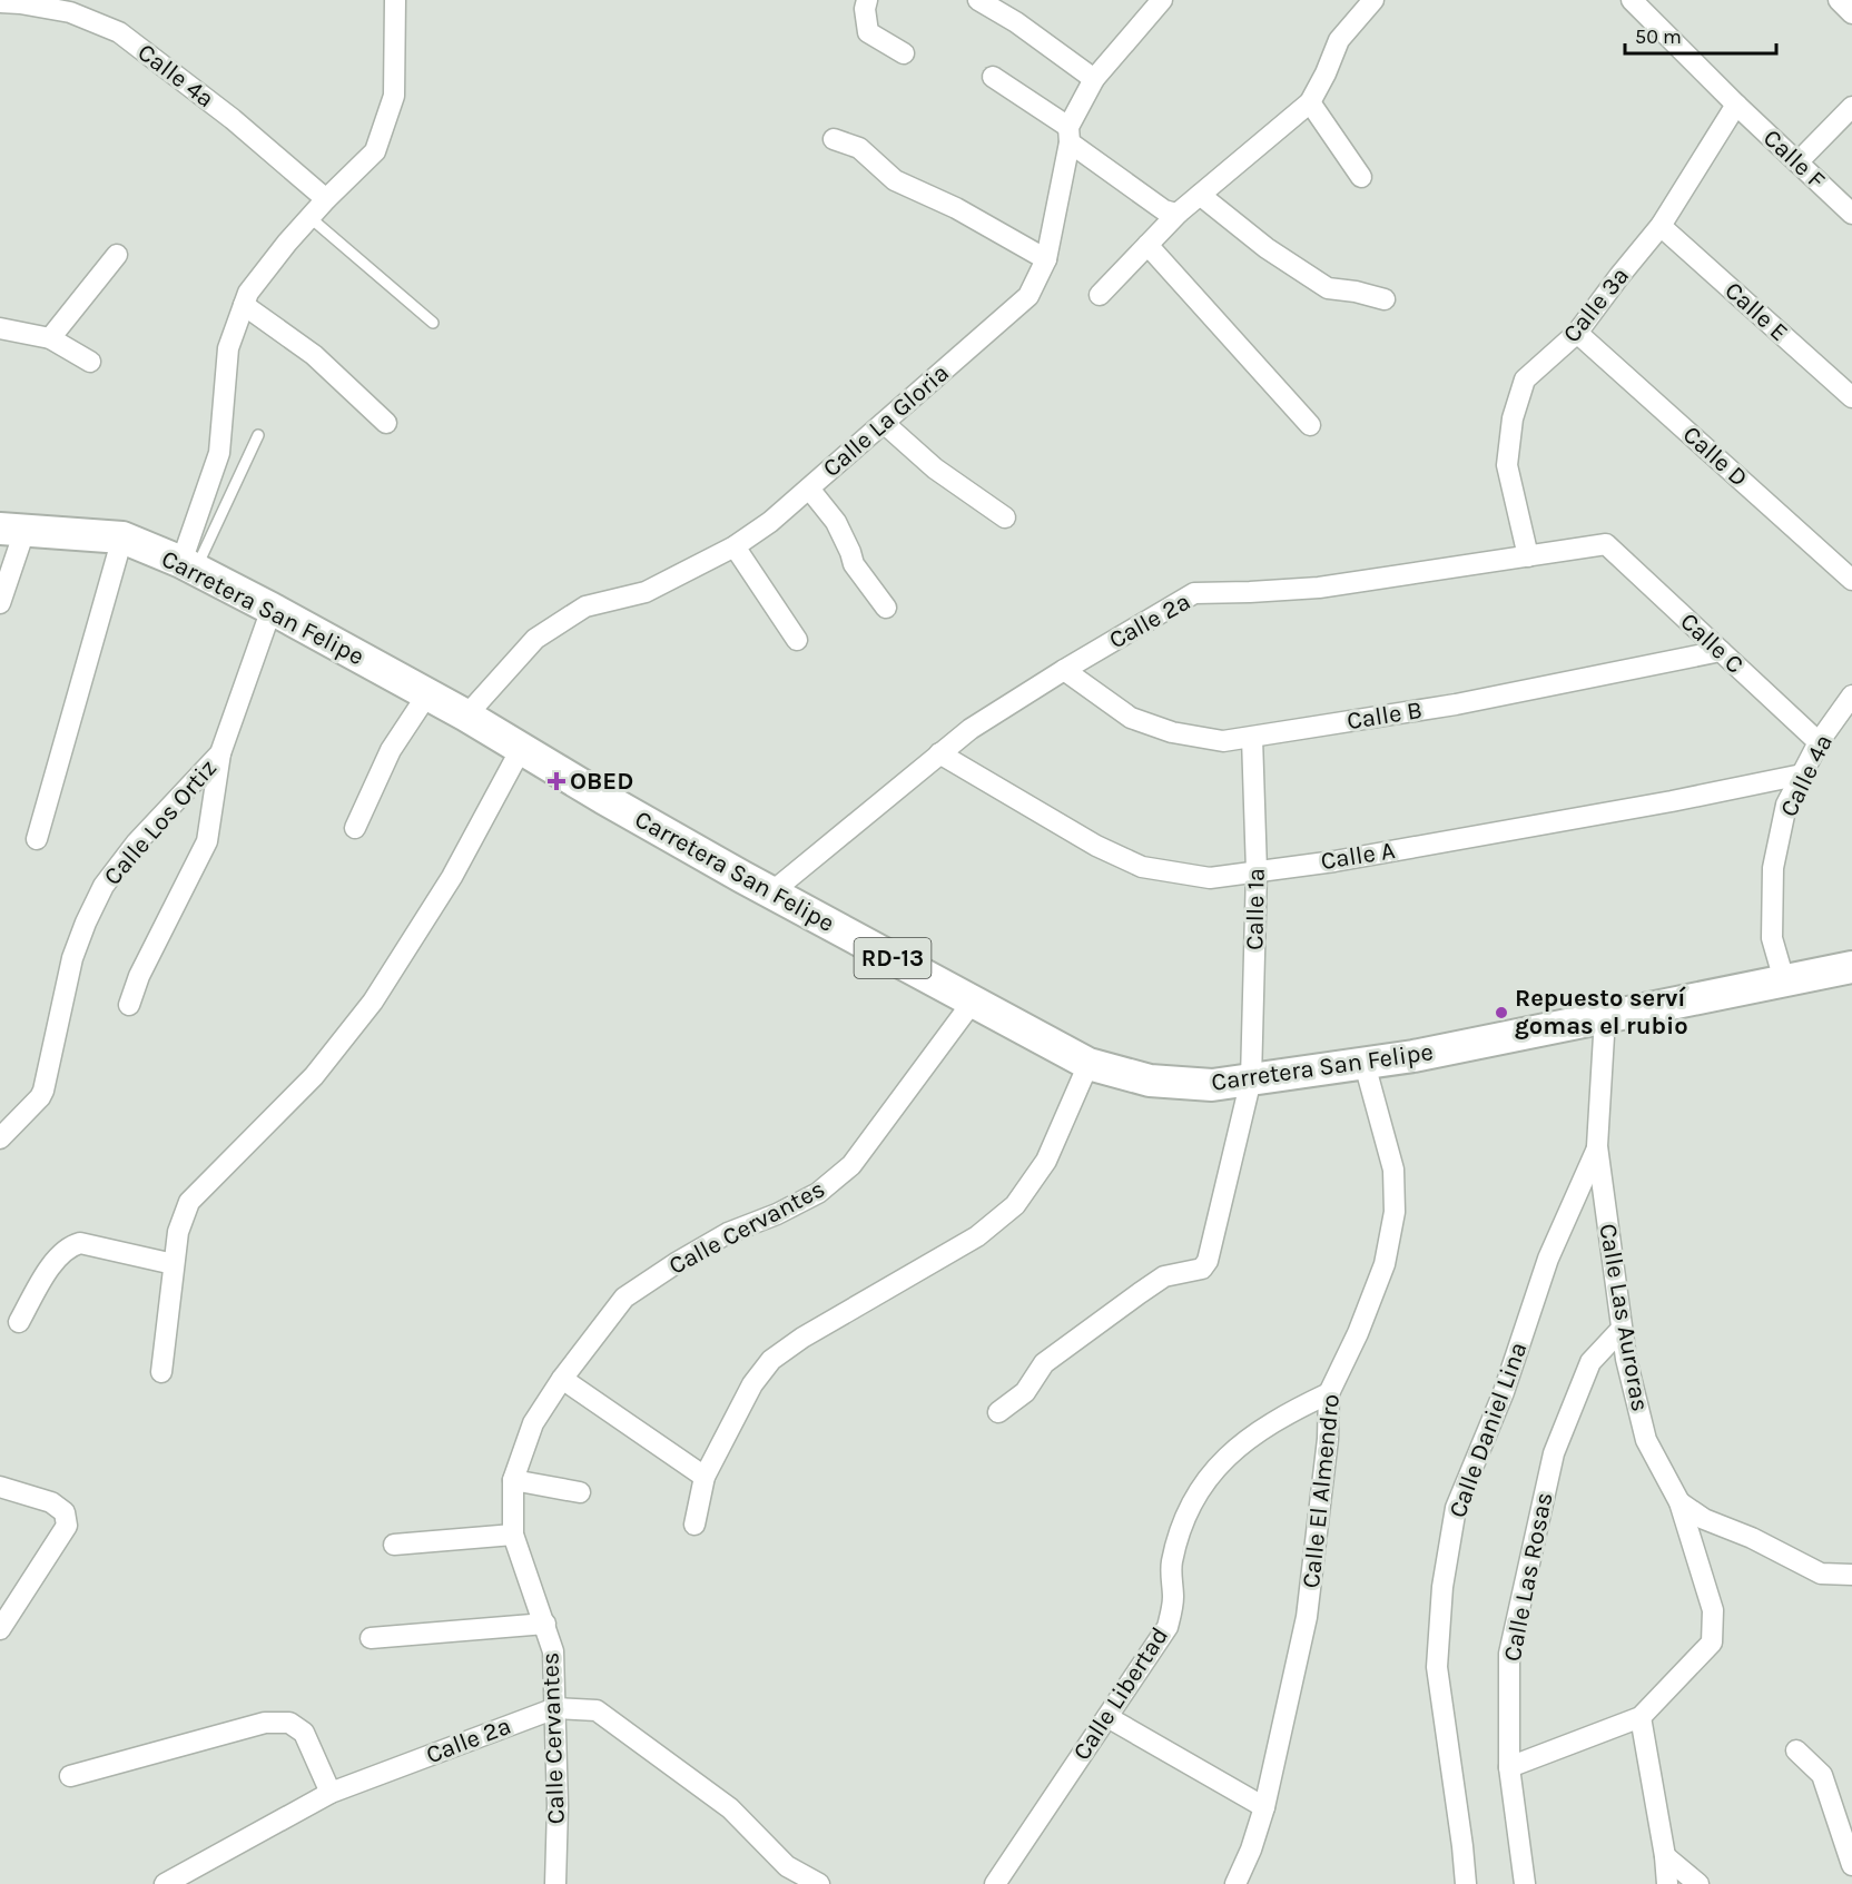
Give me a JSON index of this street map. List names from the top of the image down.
{
  "streets": {
    "main road": ["Carretera San Felipe", "RD-13"],
    "street": [
      "Calle 4a",
      "Calle F",
      "Calle 3a",
      "Calle E",
      "Calle La Gloria",
      "Calle D",
      "Calle 2a",
      "Calle C",
      "Calle B",
      "Calle Los Ortiz",
      "Calle A",
      "Calle 1a",
      "Calle Cervantes",
      "Calle Las Auroras",
      "Calle Daniel Lina",
      "Calle El Almendro",
      "Calle Las Rosas",
      "Calle Libertad"
    ]
  },
  "crossings": [
    ["Calle 4a", "Carretera San Felipe"],
    ["Calle 4a", "Calle C"],
    ["Calle 4a", "Calle A"],
    ["Calle F", "Calle 3a"],
    ["Calle 3a", "Calle E"],
    ["Calle 3a", "Calle D"],
    ["Calle 3a", "Calle 2a"],
    ["Calle La Gloria", "Carretera San Felipe"],
    ["Carretera San Felipe", "Calle 2a"],
    ["Carretera San Felipe", "Calle Los Ortiz"],
    ["Carretera San Felipe", "Calle 1a"],
    ["Carretera San Felipe", "Calle Cervantes"],
    ["Carretera San Felipe", "Calle Las Auroras"],
    ["Carretera San Felipe", "Calle El Almendro"],
    ["Calle 2a", "Calle C"],
    ["Calle 2a", "Calle B"],
    ["Calle 2a", "Calle A"],
    ["Calle 2a", "Calle Cervantes"],
    ["Calle C", "Calle B"],
    ["Calle B", "Calle 1a"],
    ["Calle A", "Calle 1a"],
    ["Calle Las Auroras", "Calle Daniel Lina"],
    ["Calle Las Auroras", "Calle Las Rosas"],
    ["Calle El Almendro", "Calle Libertad"]
  ],
  "places": {
    "health": ["OBED"],
    "other": ["Repuesto serví gomas el rubio"]
  },
  "scale_bar": "50 m"
}
